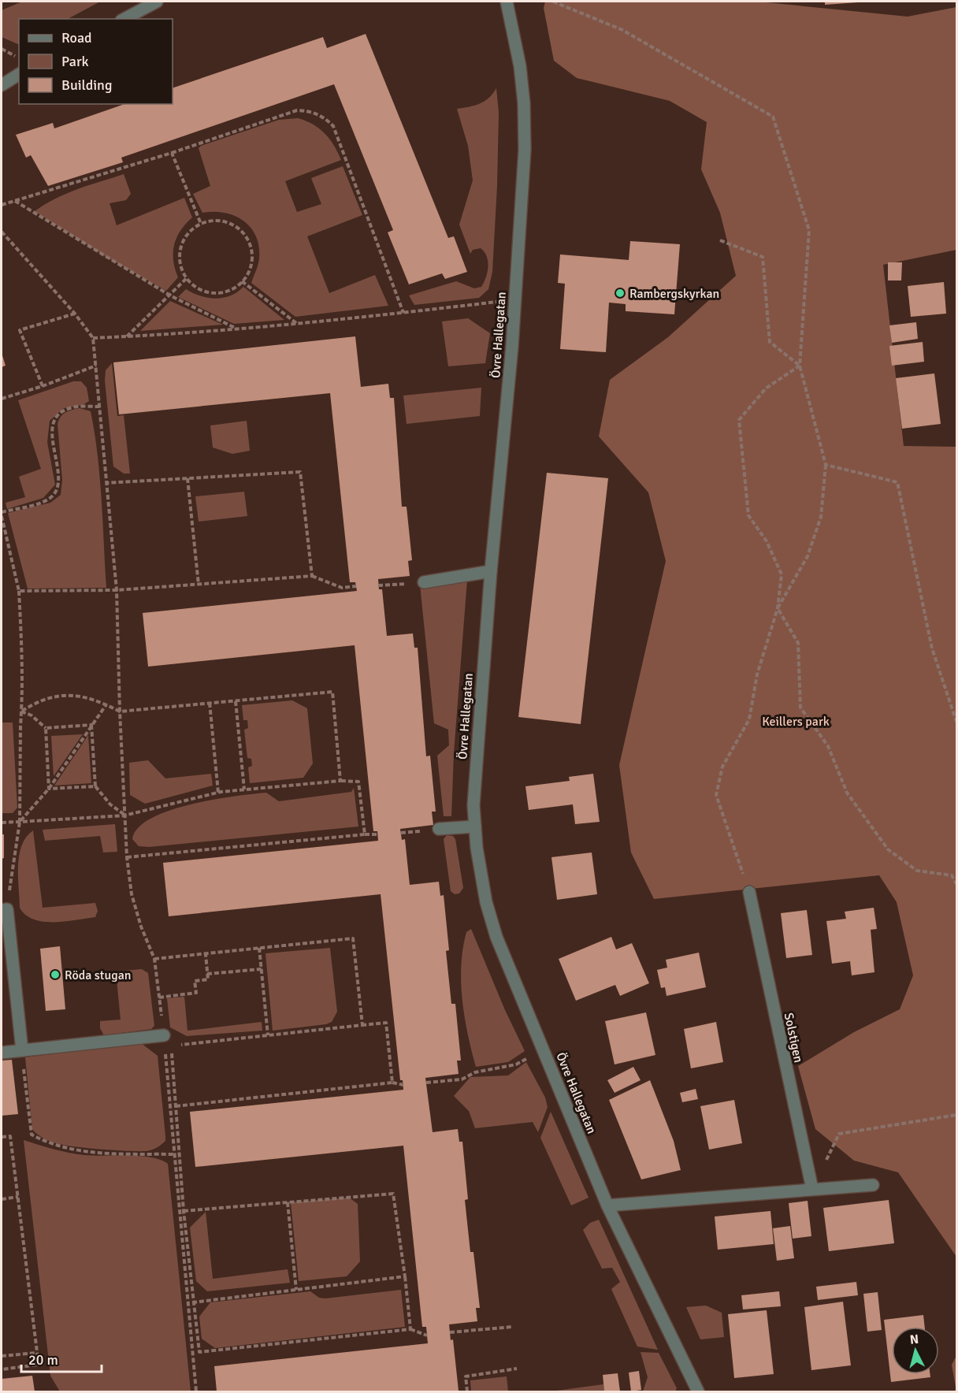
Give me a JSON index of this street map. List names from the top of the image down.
{
  "streets": {
    "street": ["Övre Hallegatan", "Solstigen"]
  },
  "parks": ["Keillers park"],
  "places": ["Rambergskyrkan", "Röda stugan"],
  "legend": ["Road", "Park", "Building"],
  "scale_bar": "20 m",
  "north": "top"
}
